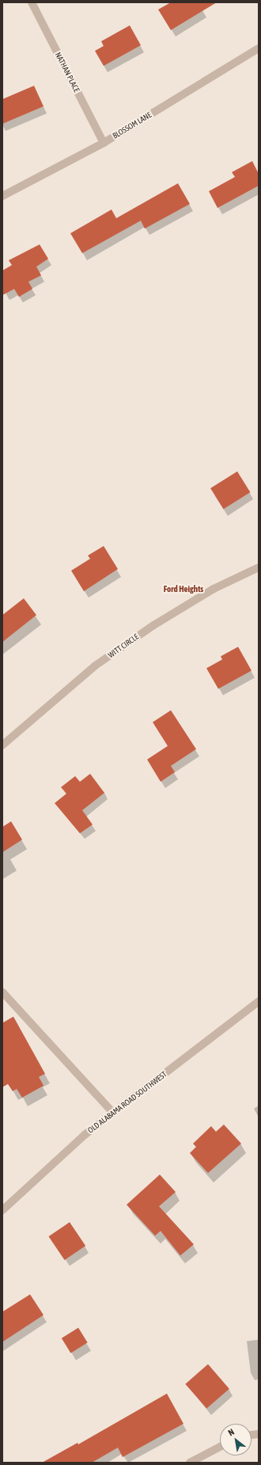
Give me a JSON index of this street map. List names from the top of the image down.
{
  "streets": {
    "street": [
      "NATHAN PLACE",
      "BLOSSOM LANE",
      "WITT CIRCLE",
      "OLD ALABAMA ROAD SOUTHWEST"
    ]
  },
  "crossings": [
    ["NATHAN PLACE", "BLOSSOM LANE"]
  ],
  "districts": ["Ford Heights"],
  "north": "top left"
}
